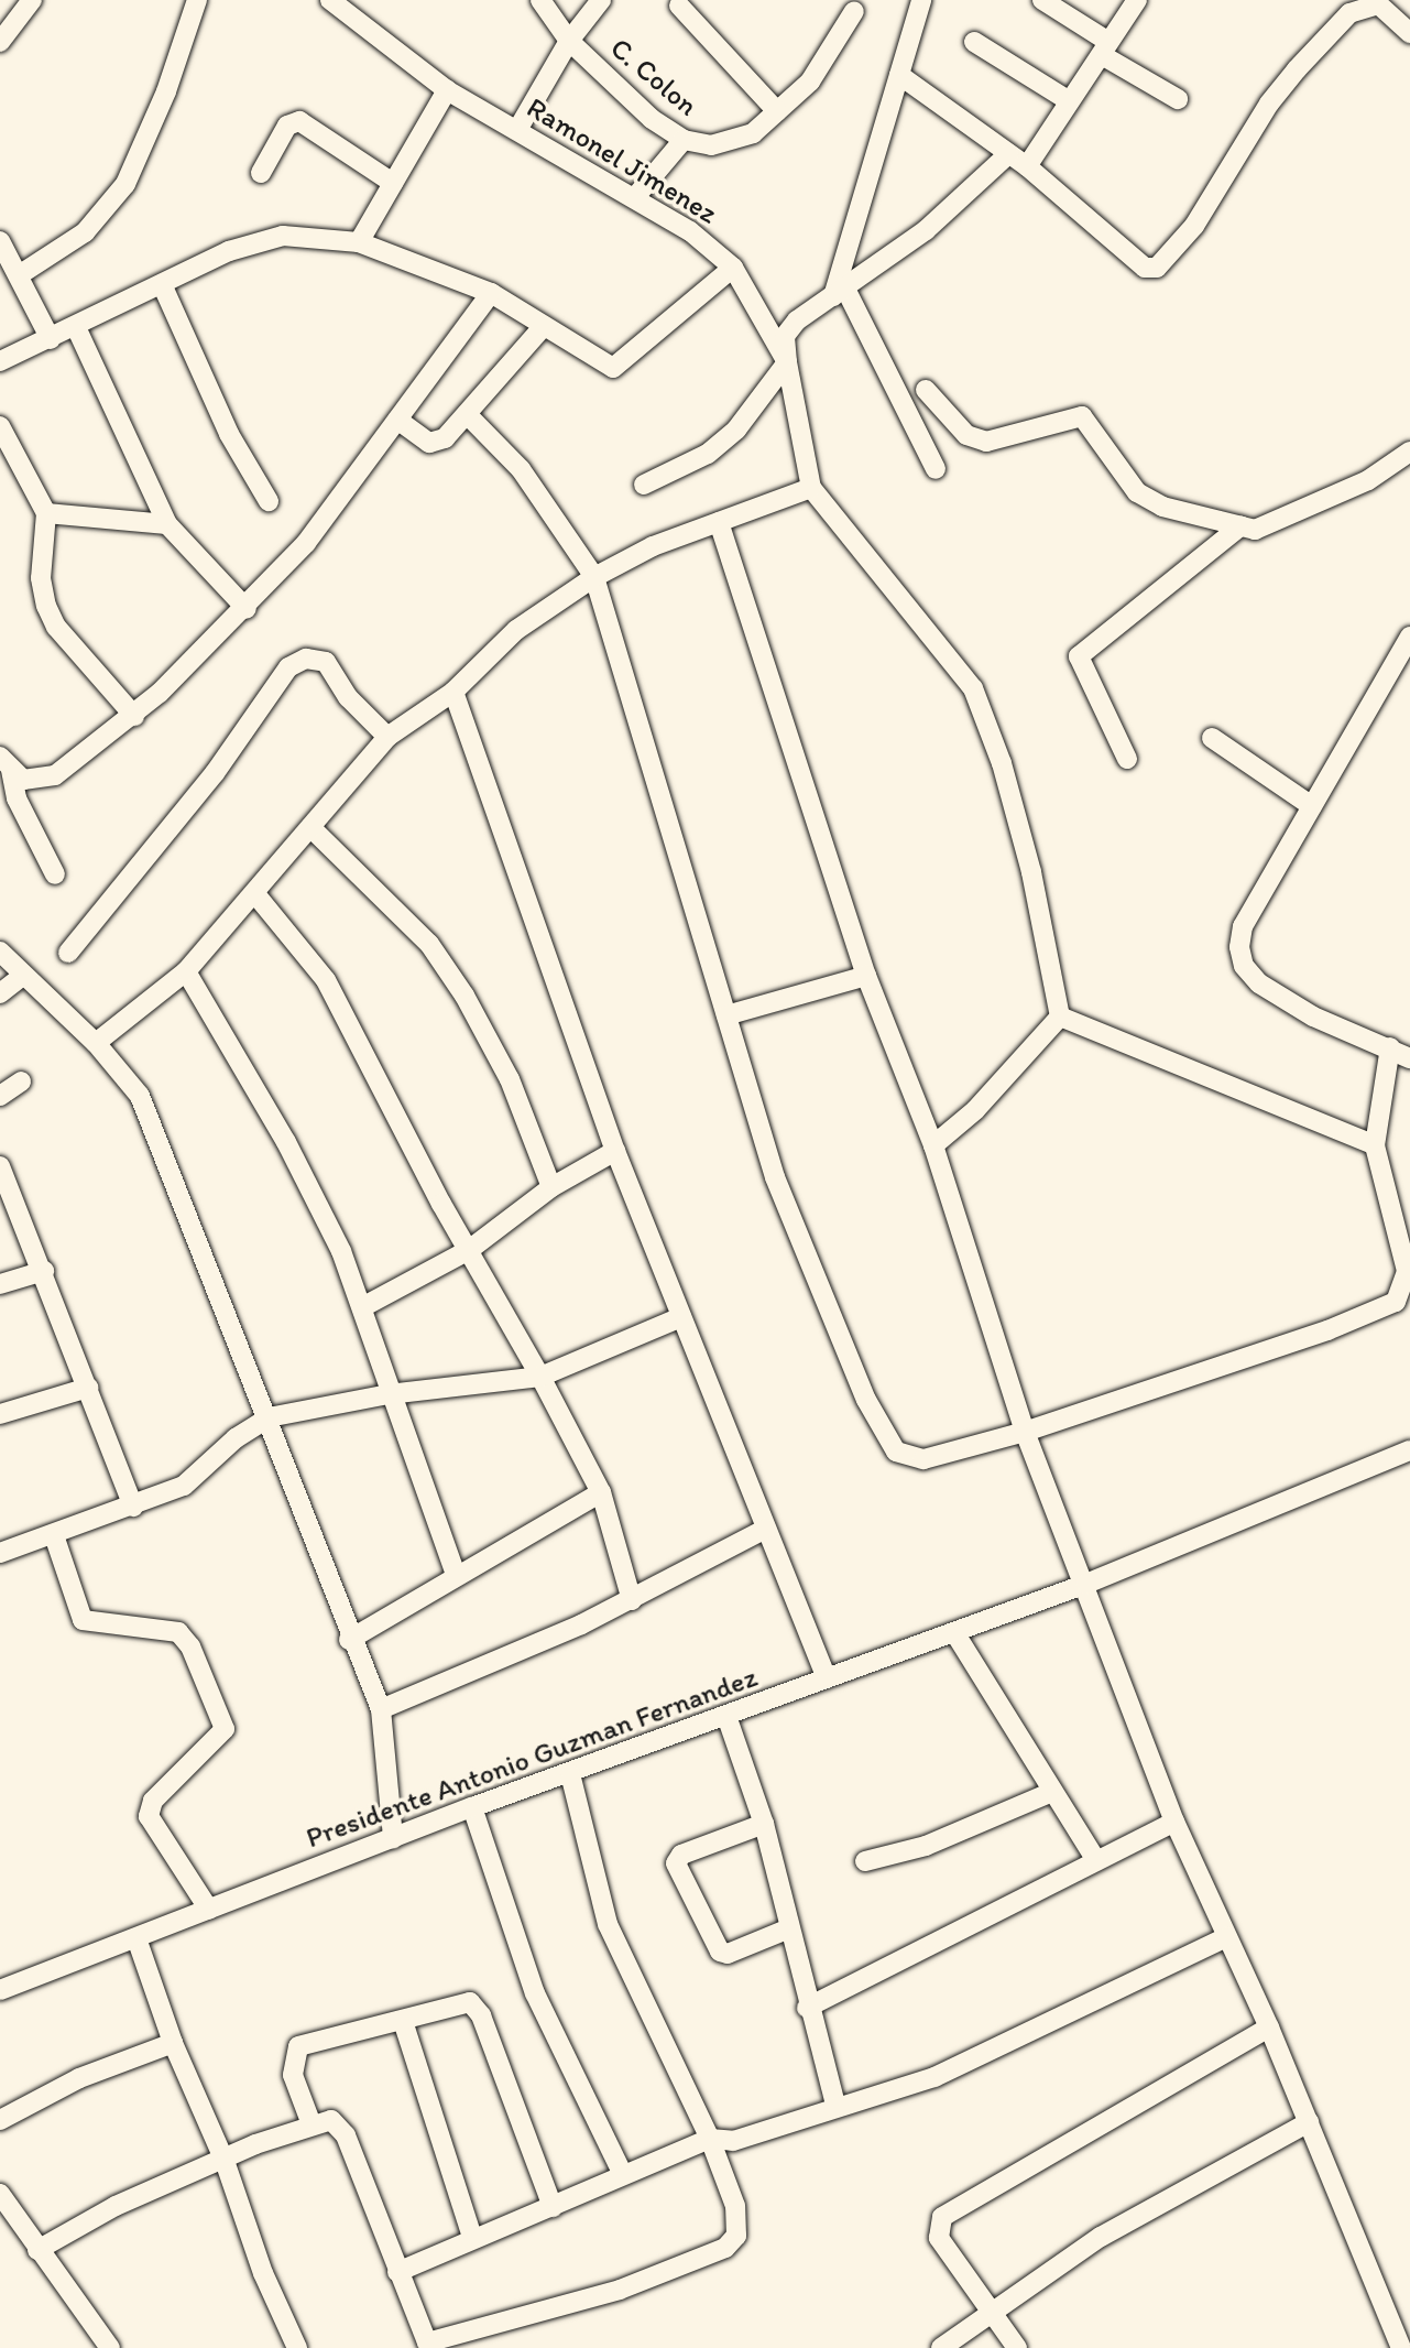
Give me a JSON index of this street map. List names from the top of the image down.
{
  "streets": {
    "street": ["C. Colon", "Ramonel Jimenez", "Presidente Antonio Guzman Fernandez"]
  }
}
